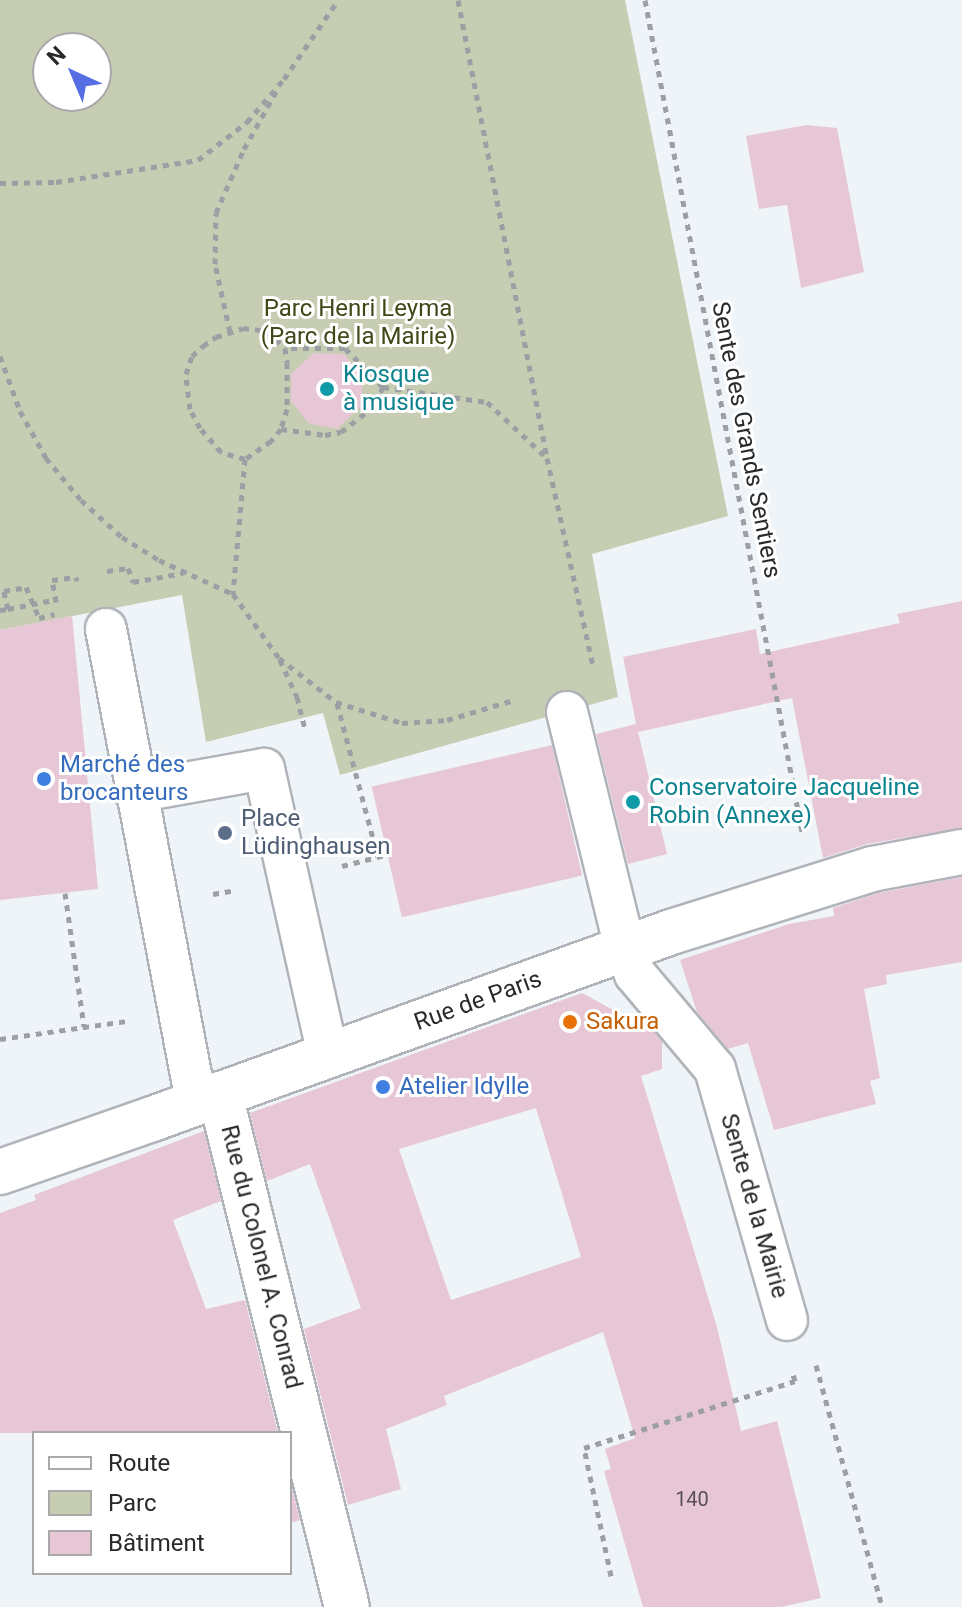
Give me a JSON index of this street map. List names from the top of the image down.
{
  "streets": {
    "street": ["Rue de Paris", "Rue du Colonel A. Conrad"],
    "lane": ["Sente de la Mairie"],
    "path": ["Sente des Grands Sentiers"]
  },
  "crossings": [
    ["Sente des Grands Sentiers", "Rue de Paris"],
    ["Rue de Paris", "Sente de la Mairie"],
    ["Rue de Paris", "Rue du Colonel A. Conrad"]
  ],
  "parks": ["Parc Henri Leyma (Parc de la Mairie)"],
  "places": [
    "Kiosque à musique",
    "Marché des brocanteurs",
    "Conservatoire Jacqueline Robin (Annexe)",
    "Place Lüdinghausen",
    "Sakura",
    "Atelier Idylle"
  ],
  "house_numbers": ["140"],
  "legend": ["Route", "Parc", "Bâtiment"],
  "north": "top left"
}
